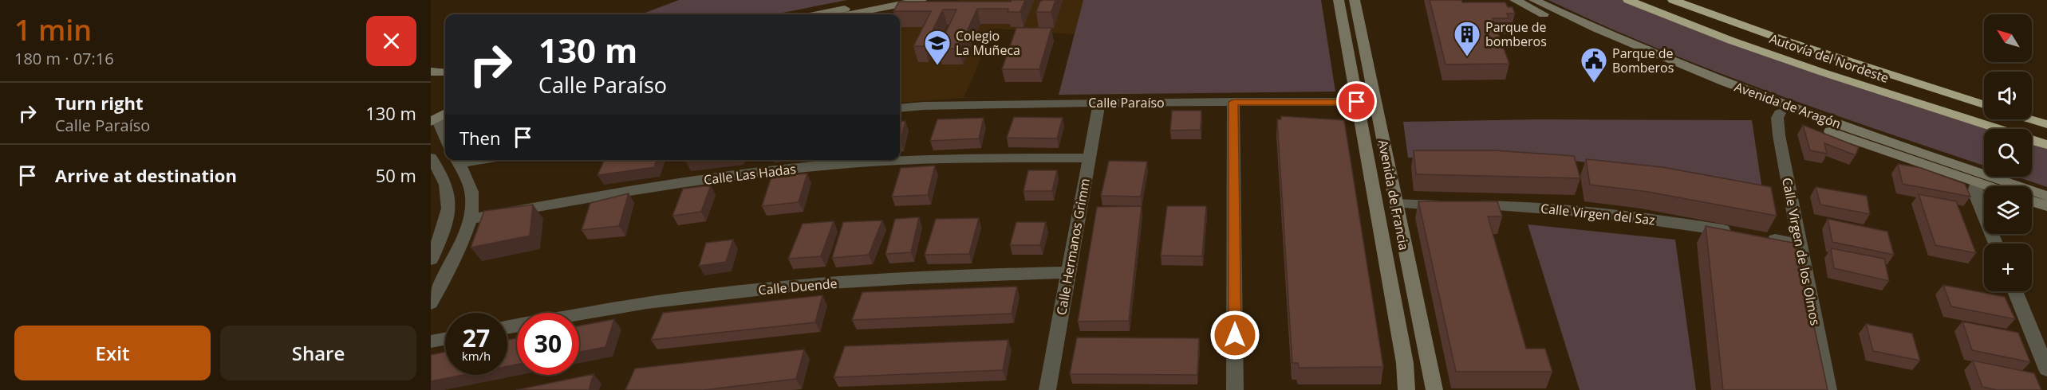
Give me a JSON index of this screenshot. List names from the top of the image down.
{
  "streets": {
    "highway": ["Autovía del Nordeste"],
    "street": [
      "Calle Paraíso",
      "Avenida de Aragón",
      "Calle Las Hadas",
      "Avenida de Francia",
      "Calle Virgen del Saz",
      "Calle Hermanos Grimm",
      "Calle Virgen de los Olmos",
      "Calle Duende"
    ]
  },
  "crossings": [
    ["Calle Paraíso", "Avenida de Francia"],
    ["Calle Paraíso", "Calle Hermanos Grimm"],
    ["Avenida de Aragón", "Calle Virgen de los Olmos"],
    ["Calle Las Hadas", "Calle Hermanos Grimm"],
    ["Calle Hermanos Grimm", "Calle Duende"]
  ],
  "places": {
    "building": ["Parque de bomberos"],
    "school or university": ["Colegio La Muñeca"],
    "public building": ["Parque de Bomberos"]
  },
  "north": "top left",
  "page": {
    "heading": ["1 min", "180 m · 07:16"],
    "map_buttons": "+",
    "turn": ["130 m", "Calle Paraíso"],
    "list": [
      {
        "name": "Turn right",
        "note": "Calle Paraíso",
        "value": "130 m"
      },
      {
        "name": "Arrive at destination",
        "value": "50 m"
      }
    ],
    "then": "Then",
    "speed": "27 km/h",
    "limit": "30",
    "buttons": ["Exit", "Share"]
  }
}
